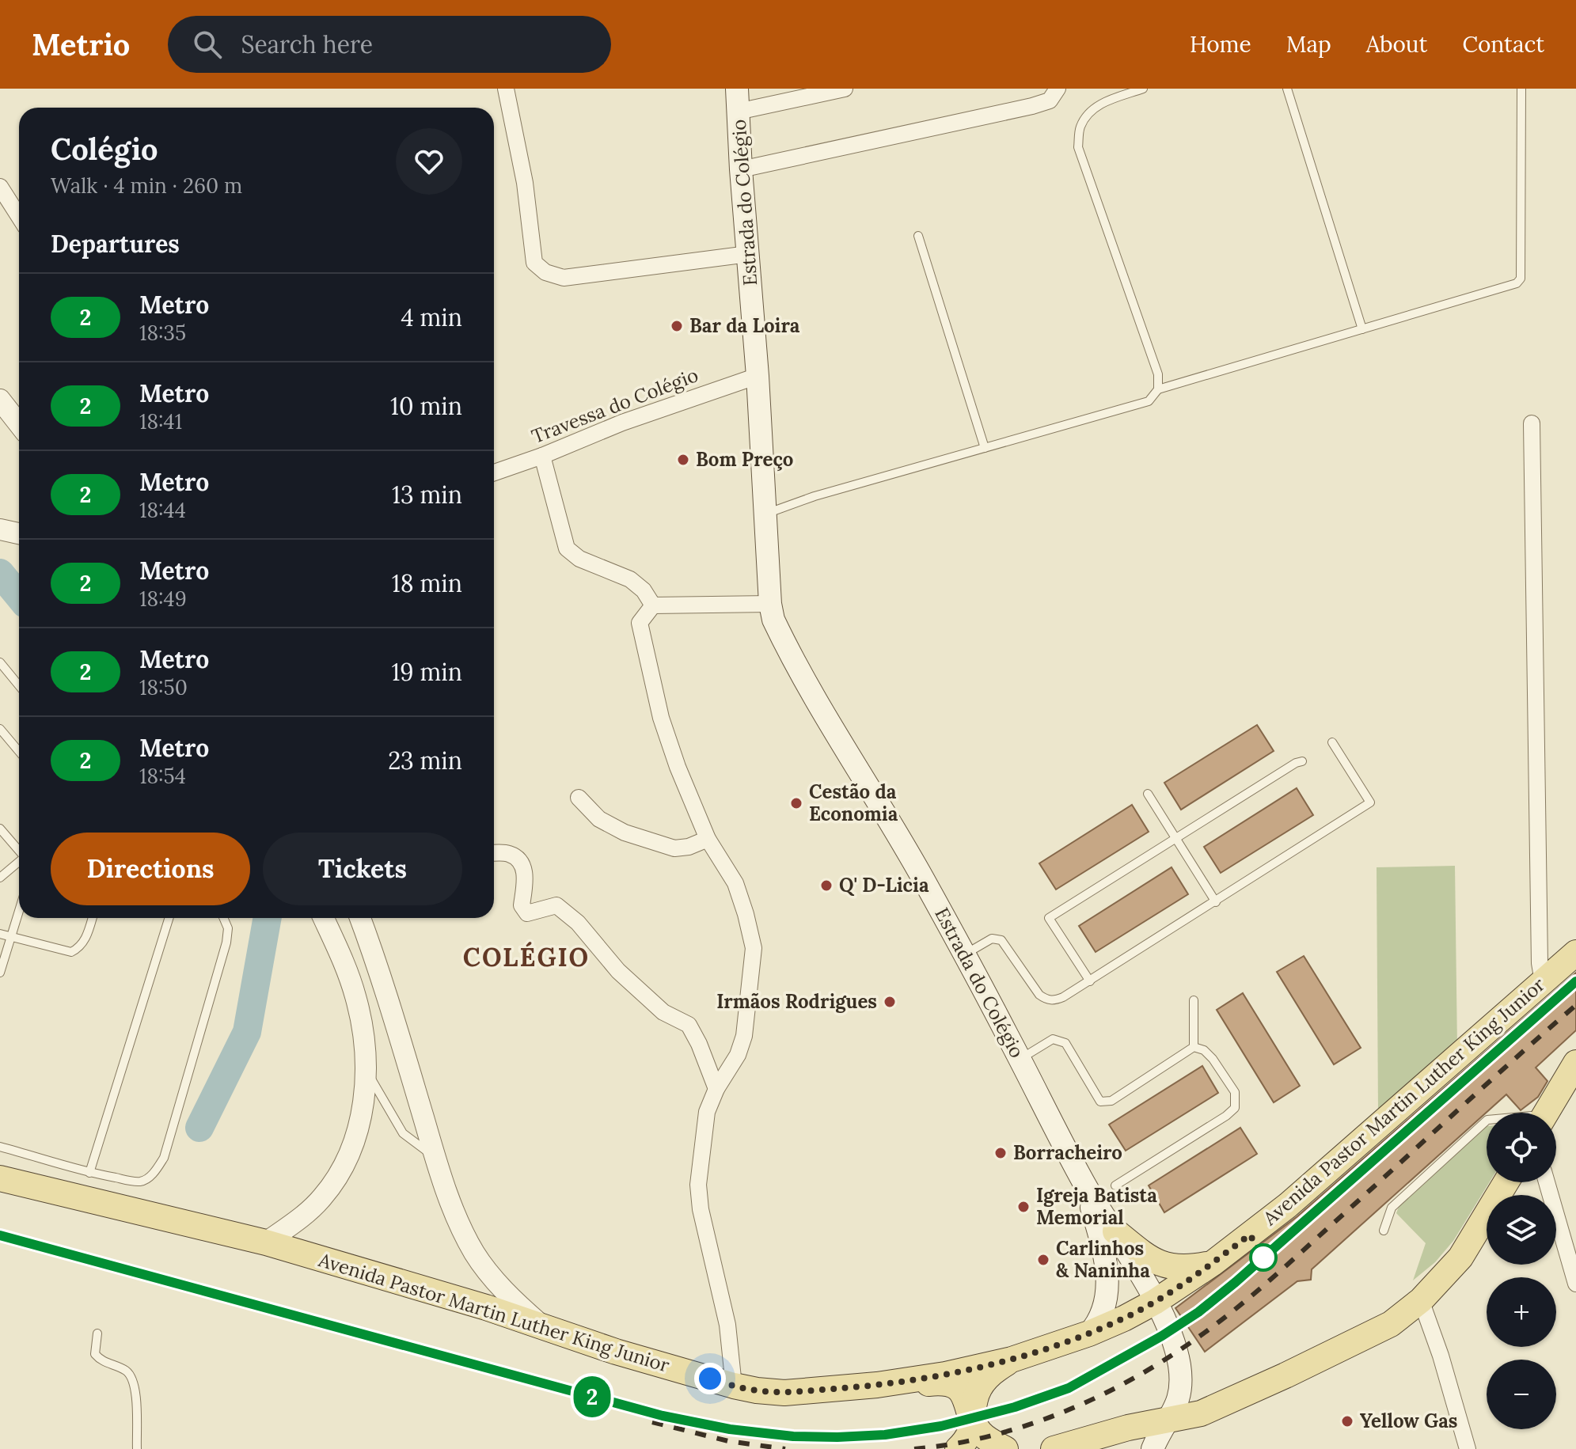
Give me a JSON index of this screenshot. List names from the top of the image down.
{
  "streets": {
    "main road": ["Estrada do Colégio", "Avenida Pastor Martin Luther King Junior"],
    "street": ["Travessa do Colégio"]
  },
  "crossings": [
    ["Estrada do Colégio", "Travessa do Colégio"],
    ["Estrada do Colégio", "Avenida Pastor Martin Luther King Junior"]
  ],
  "districts": ["COLÉGIO"],
  "places": [
    "Bar da Loira",
    "Bom Preço",
    "Cestão da Economia",
    "Q' D-Licia",
    "Irmãos Rodrigues",
    "Borracheiro",
    "Igreja Batista Memorial",
    "Carlinhos & Naninha",
    "Yellow Gas"
  ],
  "lines": ["metro line 2"],
  "page": {
    "header": "Metrio",
    "search": "Search here",
    "nav": [
      "Home",
      "Map",
      "About",
      "Contact"
    ],
    "on_map": "2",
    "heading": [
      ["Colégio", "Walk · 4 min · 260 m"],
      "Departures"
    ],
    "list": [
      {
        "mark": "2",
        "name": "Metro",
        "note": "18:35",
        "value": "4 min"
      },
      {
        "mark": "2",
        "name": "Metro",
        "note": "18:41",
        "value": "10 min"
      },
      {
        "mark": "2",
        "name": "Metro",
        "note": "18:44",
        "value": "13 min"
      },
      {
        "mark": "2",
        "name": "Metro",
        "note": "18:49",
        "value": "18 min"
      },
      {
        "mark": "2",
        "name": "Metro",
        "note": "18:50",
        "value": "19 min"
      },
      {
        "mark": "2",
        "name": "Metro",
        "note": "18:54",
        "value": "23 min"
      }
    ],
    "buttons": ["Directions", "Tickets"],
    "map_buttons": ["+", "−"]
  }
}
